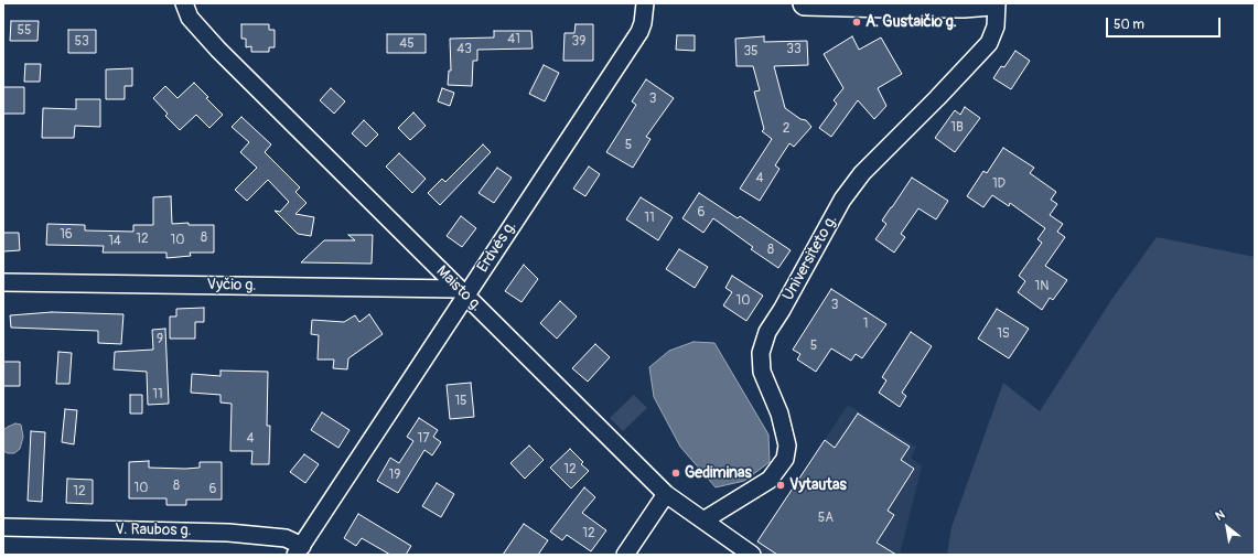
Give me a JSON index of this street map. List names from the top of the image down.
{
  "streets": {
    "street": [
      "Erdvės g.",
      "Universiteto g.",
      "Vyčio g.",
      "Maisto g.",
      "V. Raubos g."
    ]
  },
  "crossings": [
    ["Erdvės g.", "Vyčio g."],
    ["Erdvės g.", "Maisto g."],
    ["Erdvės g.", "V. Raubos g."],
    ["Universiteto g.", "Maisto g."],
    ["Vyčio g.", "Maisto g."]
  ],
  "places": ["A. Gustaičio g.", "Gediminas", "Vytautas"],
  "house_numbers": [
    "55",
    "41",
    "53",
    "39",
    "45",
    "43",
    "33",
    "35",
    "3",
    "1B",
    "2",
    "5",
    "4",
    "1D",
    "6",
    "11",
    "16",
    "8",
    "12",
    "10",
    "14",
    "8",
    "1N",
    "10",
    "3",
    "1",
    "1S",
    "9",
    "5",
    "11",
    "15",
    "4",
    "17",
    "12",
    "19",
    "8",
    "10",
    "6",
    "12",
    "5A",
    "12"
  ],
  "scale_bar": "50 m",
  "north": "top left"
}
